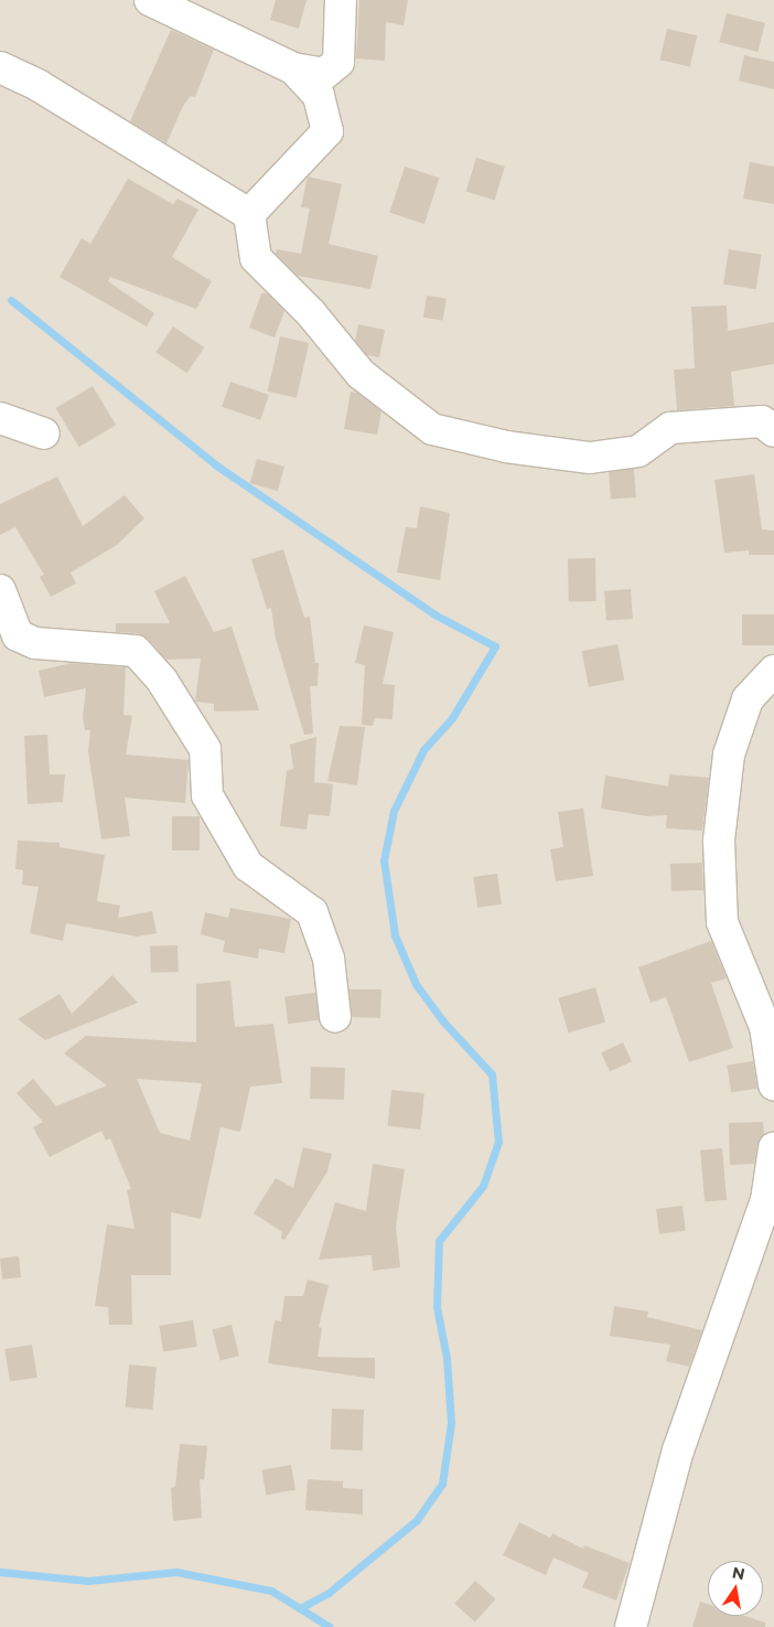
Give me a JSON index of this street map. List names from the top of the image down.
{
  "north": "top"
}
